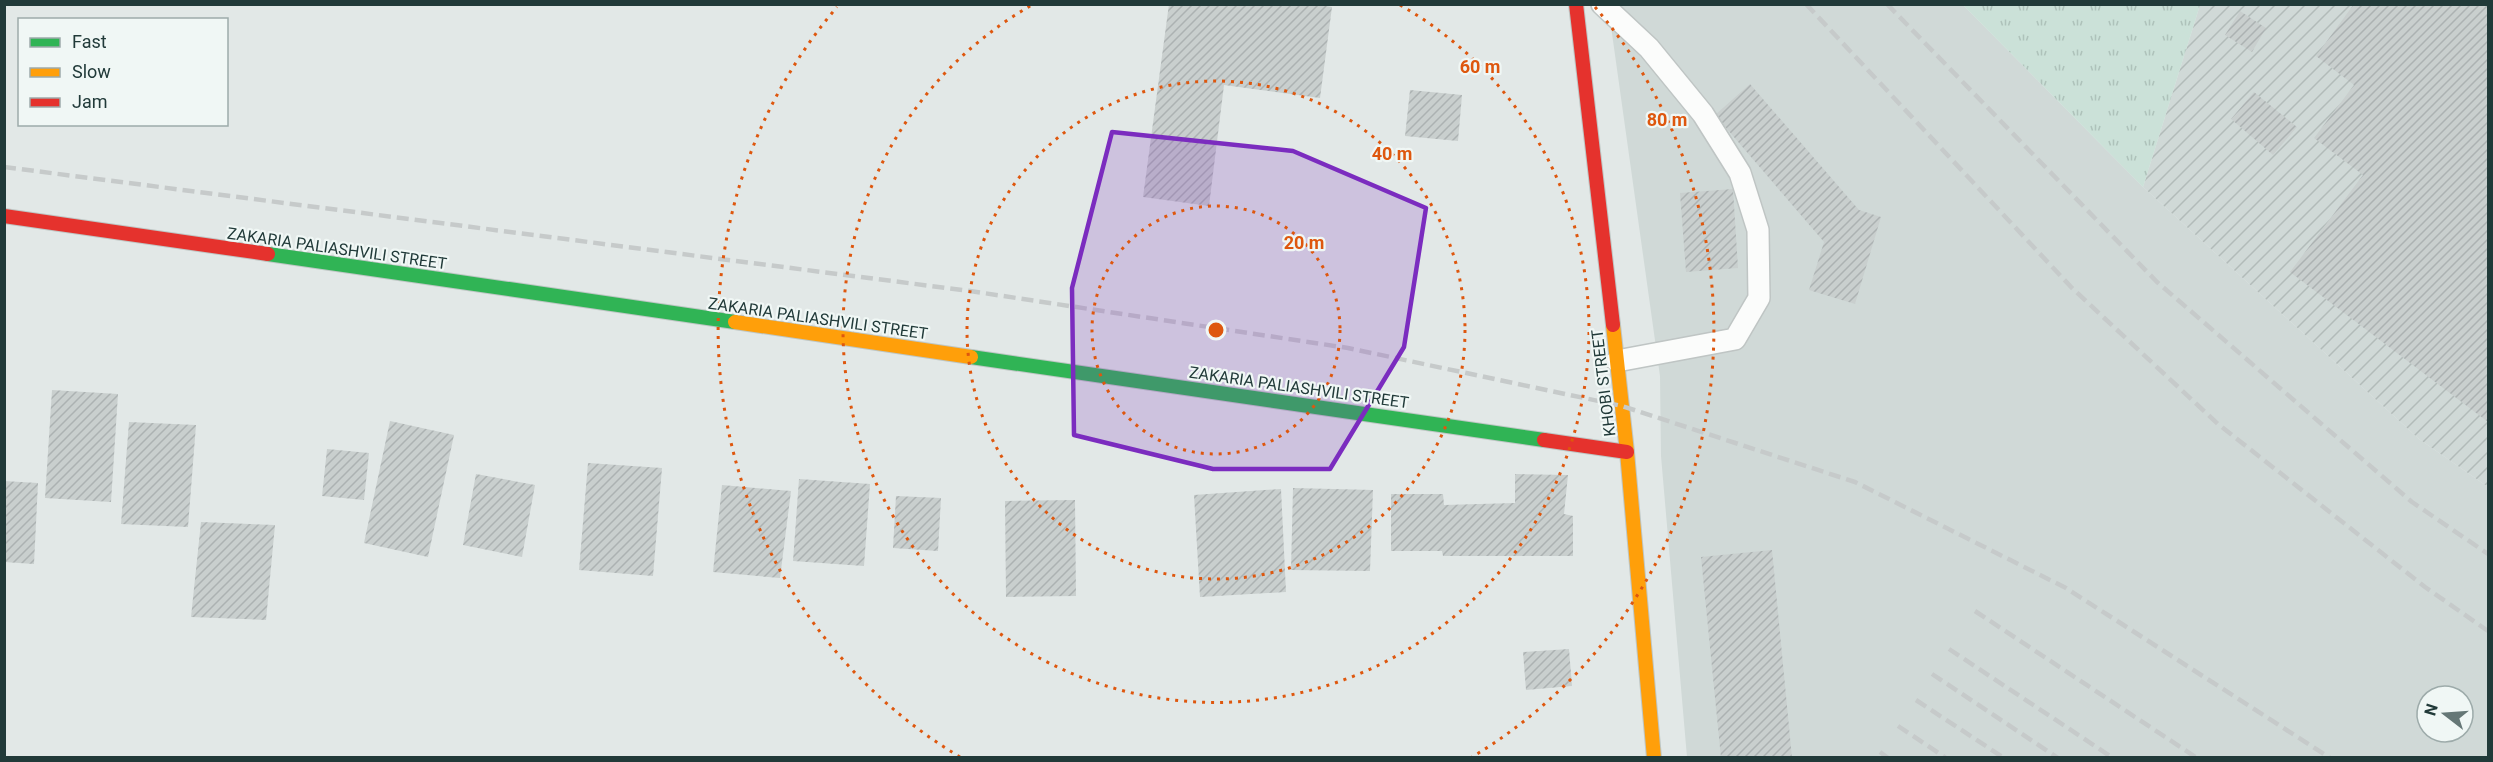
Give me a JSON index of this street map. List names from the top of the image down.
{
  "streets": {
    "street": ["ZAKARIA PALIASHVILI STREET", "KHOBI STREET"]
  },
  "crossings": [
    ["ZAKARIA PALIASHVILI STREET", "KHOBI STREET"]
  ],
  "legend": ["Fast", "Slow", "Jam"],
  "north": "left",
  "rings": [
    "60 m",
    "80 m",
    "40 m",
    "20 m"
  ]
}
